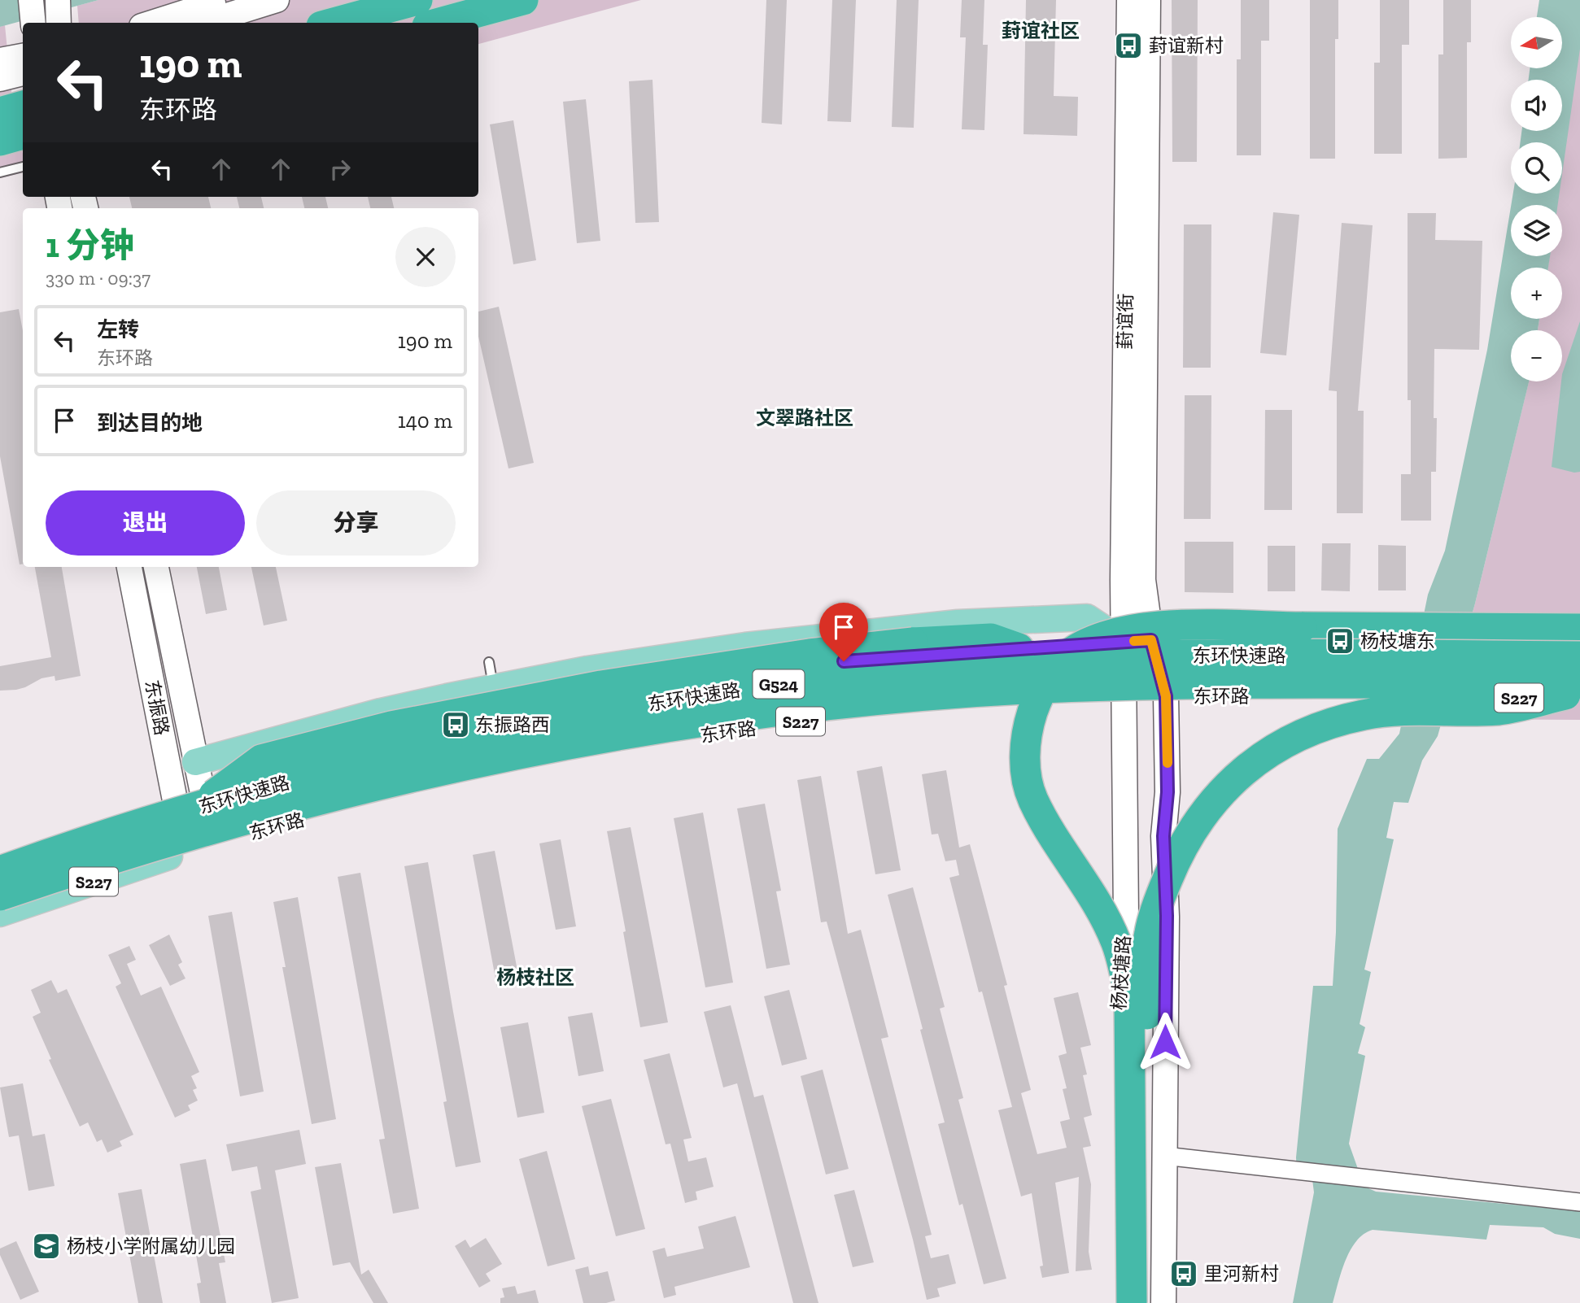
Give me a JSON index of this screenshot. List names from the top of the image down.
{
  "streets": {
    "highway": ["东环快速路", "G524"],
    "main road": [
      "葑谊街",
      "东环路",
      "S227",
      "东振路",
      "杨枝塘路"
    ]
  },
  "crossings": [
    ["葑谊街", "杨枝塘路"],
    ["东环快速路", "东振路"],
    ["东环路", "东振路"],
    ["东环路", "杨枝塘路"]
  ],
  "districts": ["葑谊社区", "文翠路社区", "杨枝社区"],
  "places": {
    "bus stop": [
      "葑谊新村",
      "杨枝塘东",
      "东振路西",
      "里河新村"
    ],
    "school or university": ["杨枝小学附属幼儿园"]
  },
  "north": "left",
  "page": {
    "map_buttons": ["+", "−"],
    "turn": ["190 m", "东环路"],
    "heading": ["1 分钟", "330 m · 09:37"],
    "list": [
      {
        "name": "左转",
        "note": "东环路",
        "value": "190 m"
      },
      {
        "name": "到达目的地",
        "value": "140 m"
      }
    ],
    "buttons": ["退出", "分享"]
  }
}
